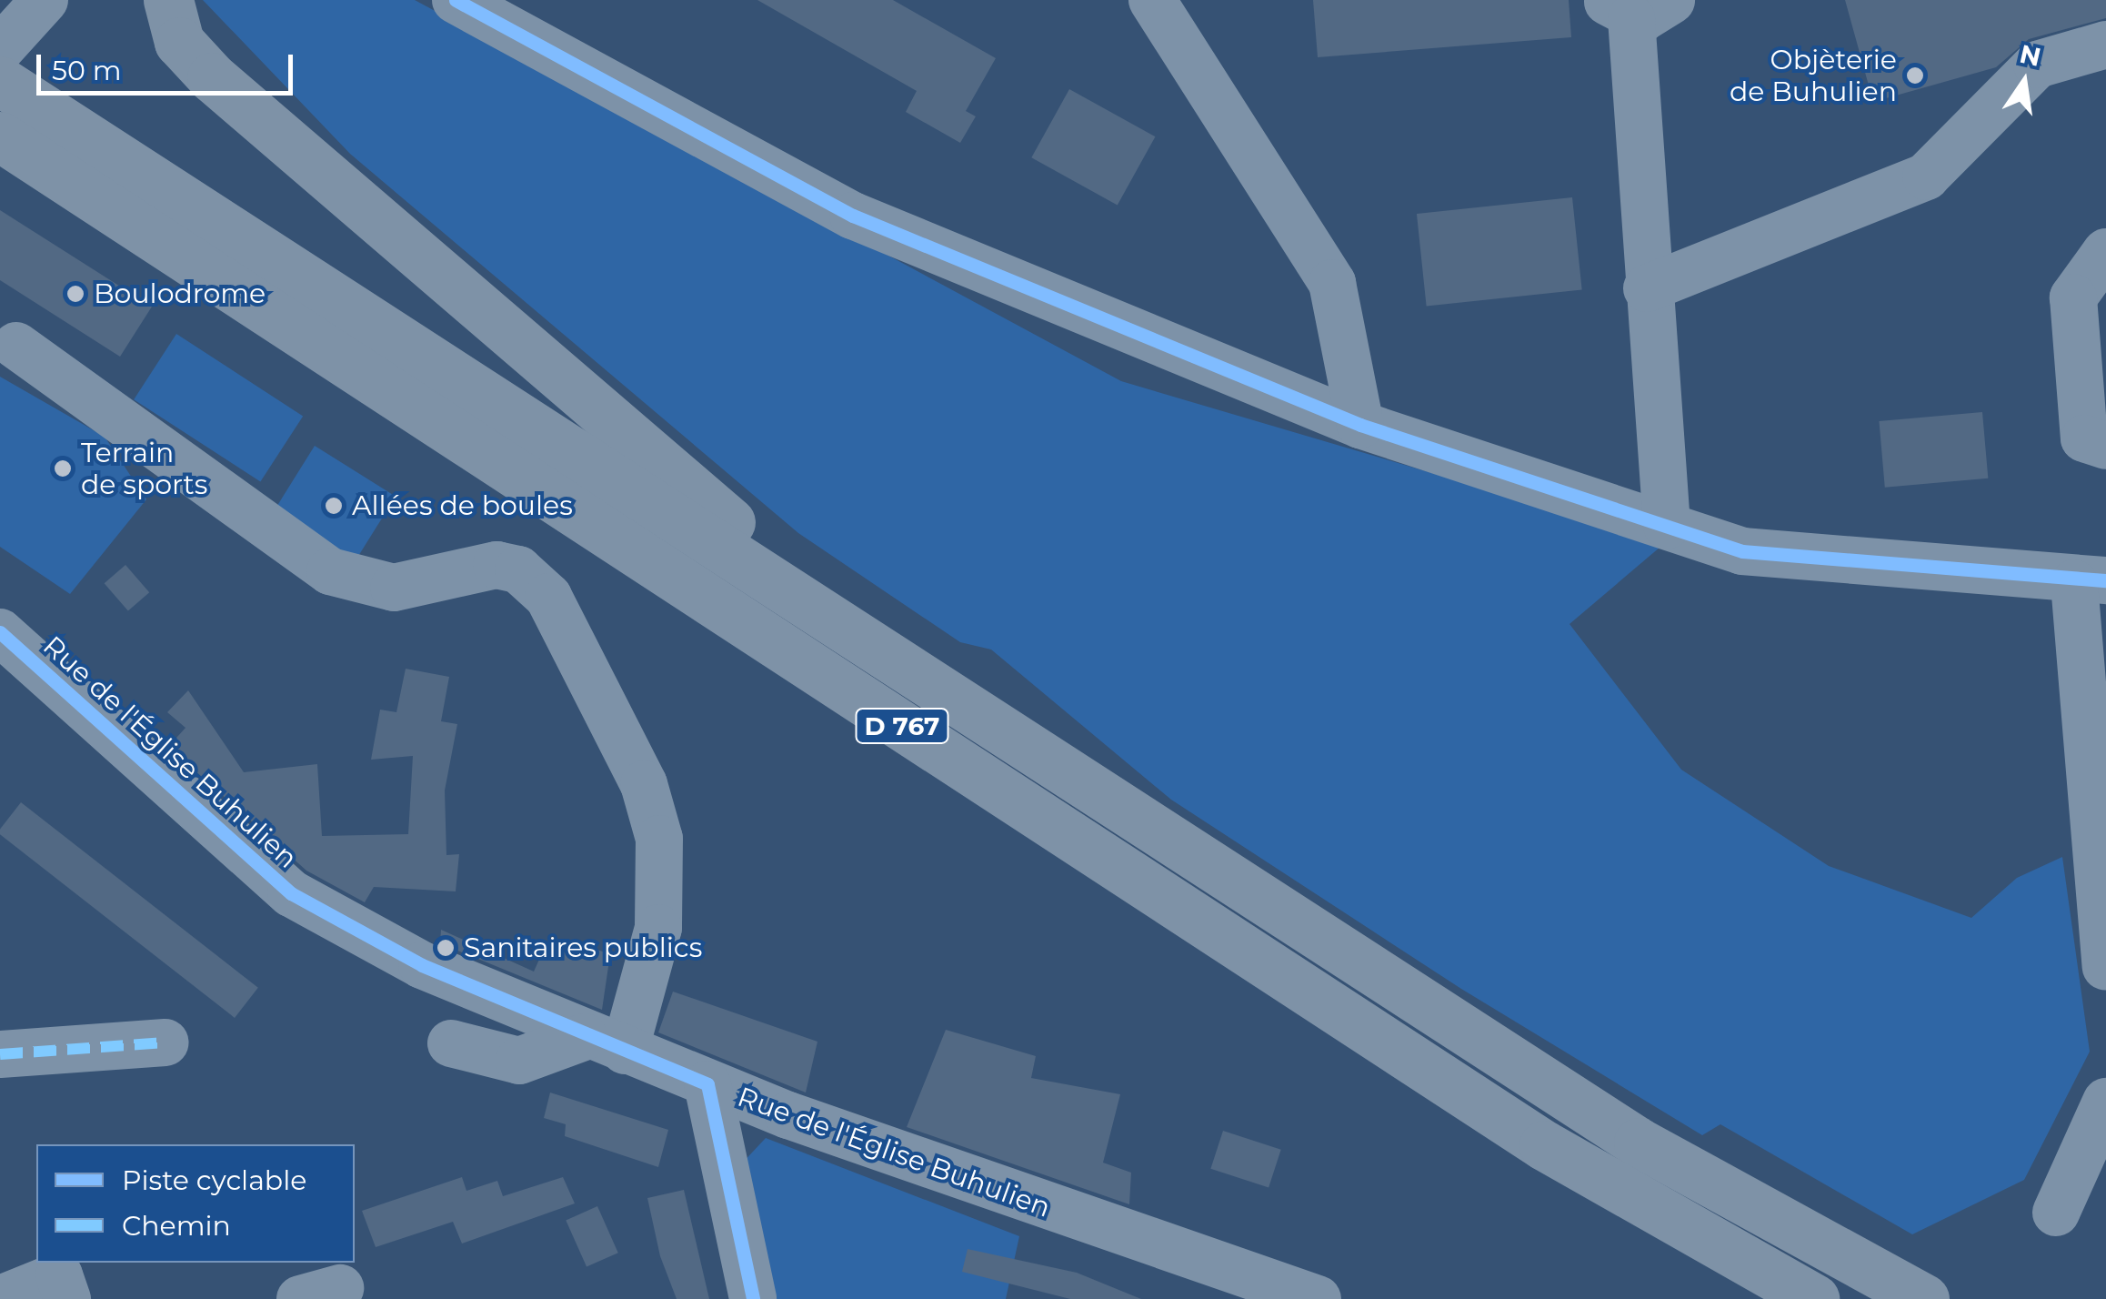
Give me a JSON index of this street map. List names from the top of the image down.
{
  "streets": {
    "highway": ["D 767"],
    "street": ["Rue de l'Église Buhulien"]
  },
  "places": [
    "Objèterie de Buhulien",
    "Boulodrome",
    "Terrain de sports",
    "Allées de boules",
    "Sanitaires publics"
  ],
  "legend": ["Piste cyclable", "Chemin"],
  "scale_bar": "50 m",
  "north": "top"
}
